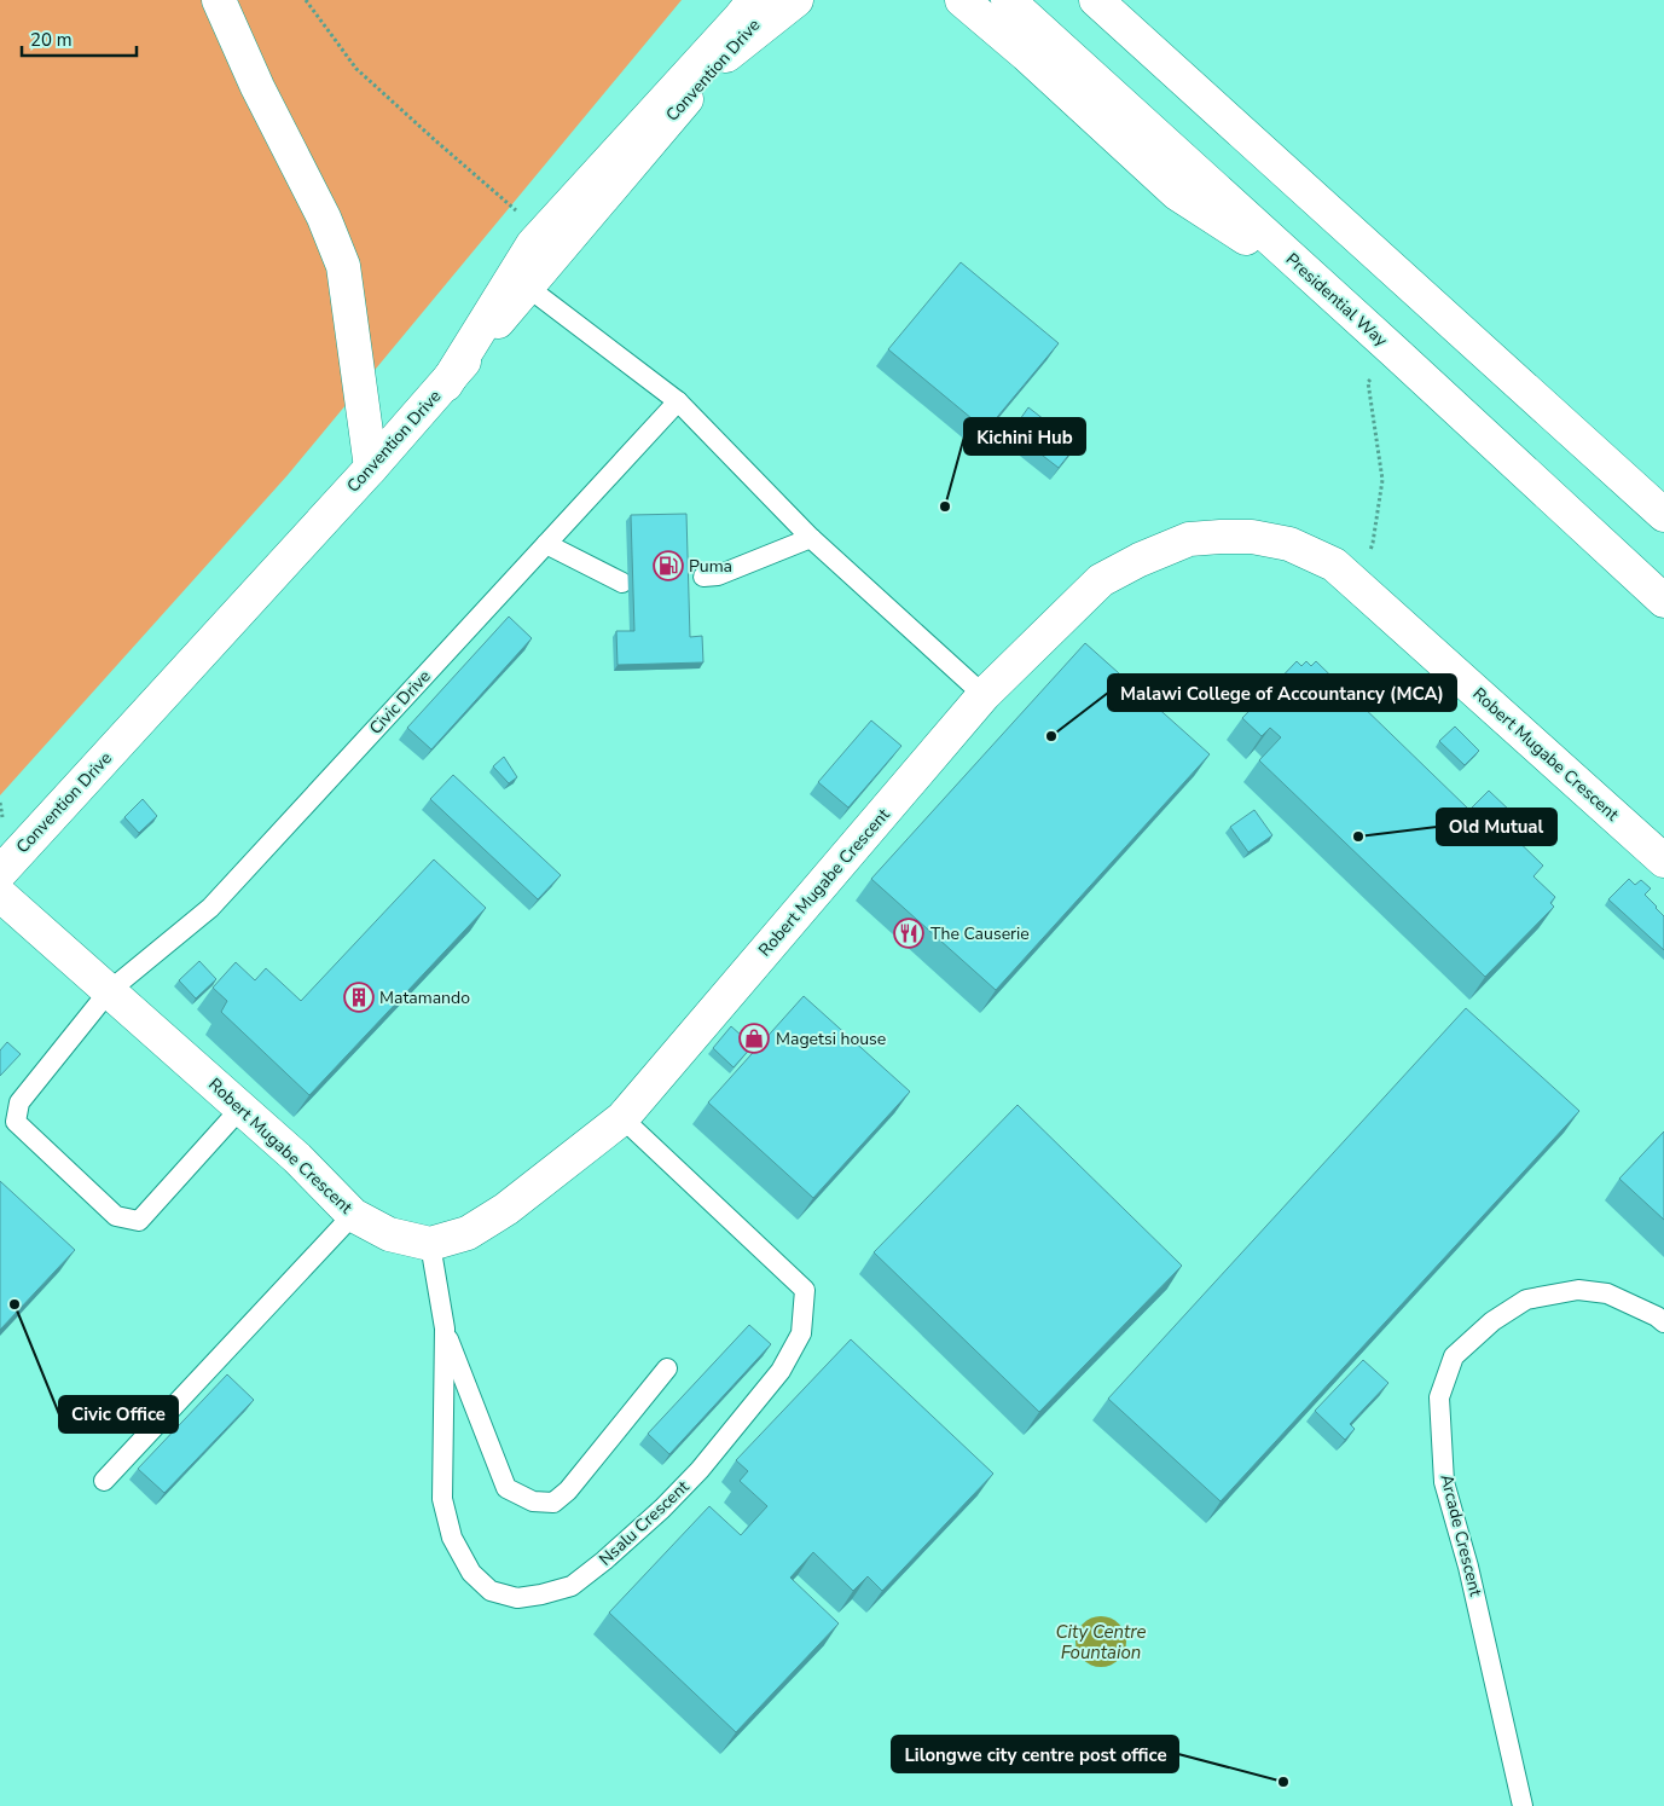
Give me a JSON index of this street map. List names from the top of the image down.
{
  "streets": {
    "street": ["Convention Drive", "Presidential Way", "Robert Mugabe Crescent"],
    "lane": ["Civic Drive", "Nsalu Crescent", "Arcade Crescent"]
  },
  "crossings": [
    ["Civic Drive", "Robert Mugabe Crescent"],
    ["Robert Mugabe Crescent", "Nsalu Crescent"]
  ],
  "water": ["City Centre Fountaion"],
  "places": {
    "other": [
      "Kichini Hub",
      "Malawi College of Accountancy (MCA)",
      "Old Mutual",
      "Civic Office",
      "Lilongwe city centre post office"
    ],
    "fuel station": ["Puma"],
    "restaurant": ["The Causerie"],
    "building": ["Matamando"],
    "shop": ["Magetsi house"]
  },
  "scale_bar": "20 m"
}
